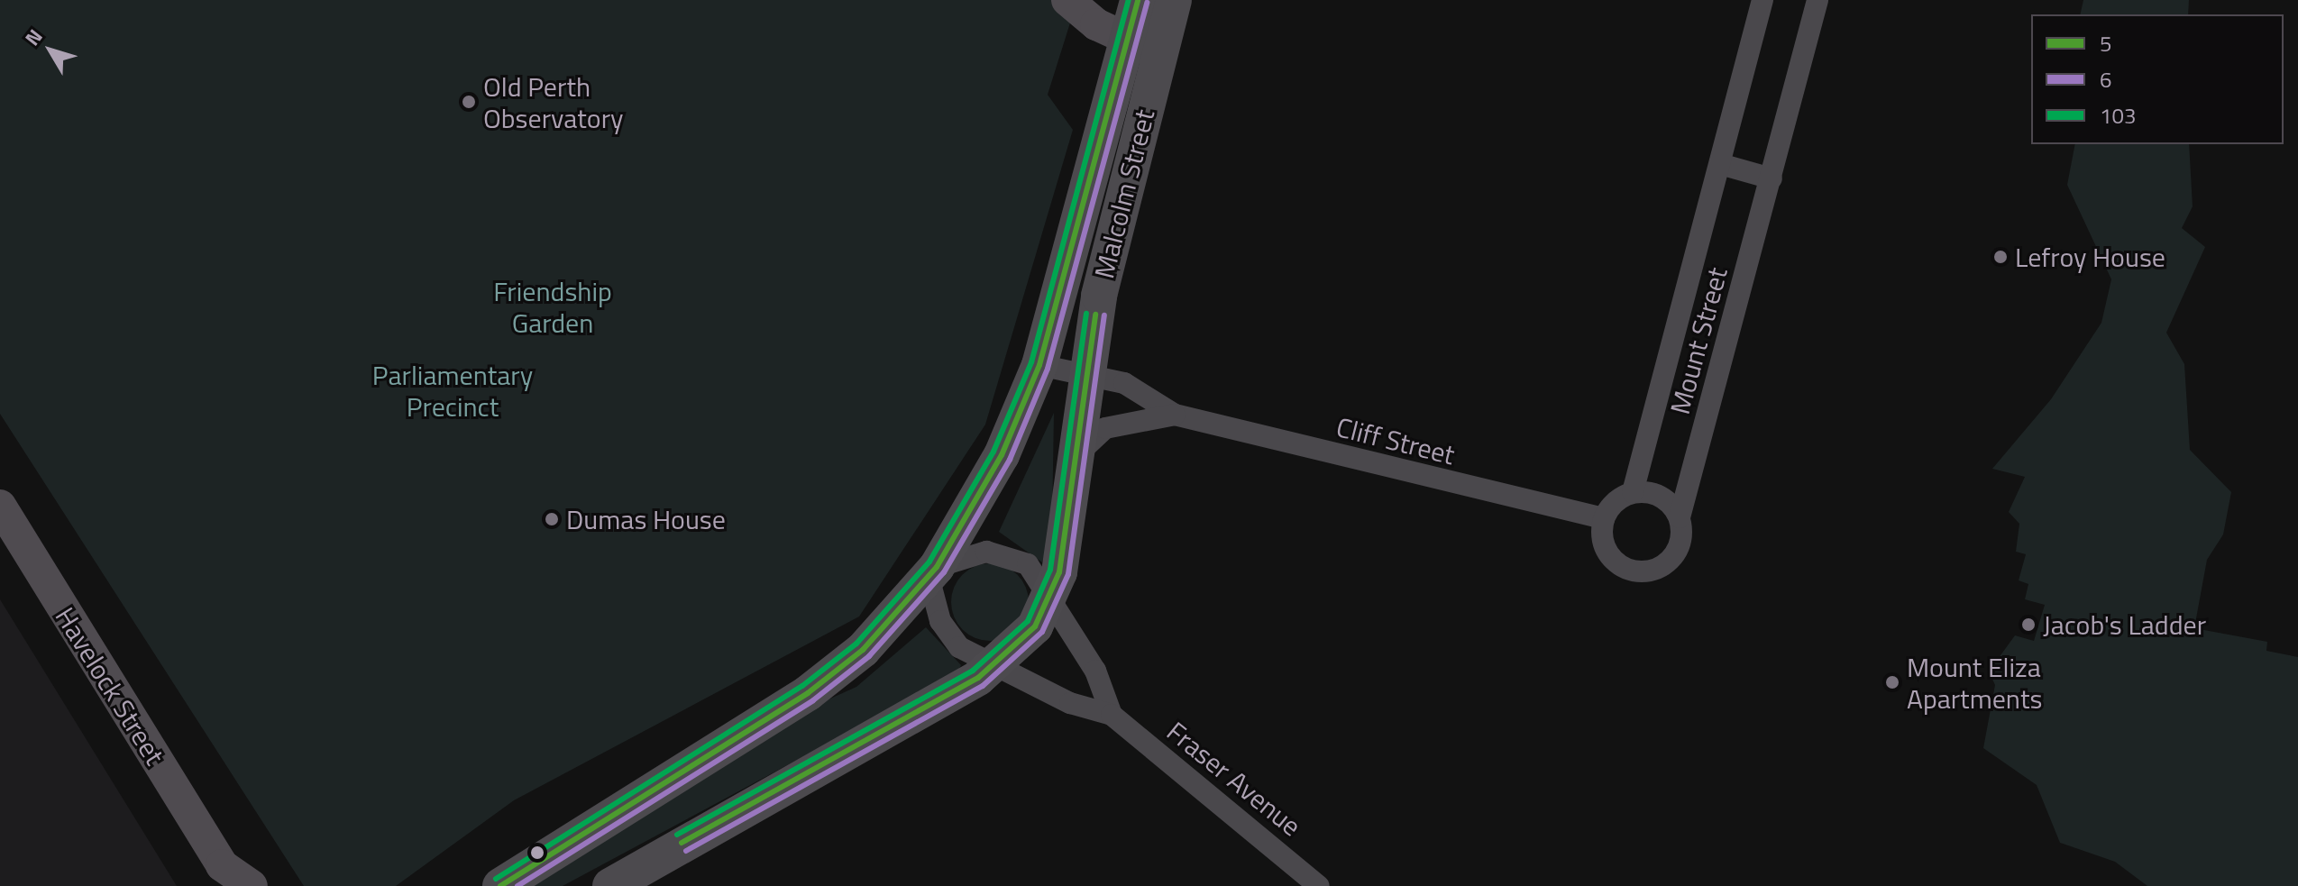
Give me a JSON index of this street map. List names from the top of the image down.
{
  "streets": {
    "main road": ["Malcolm Street", "Havelock Street"],
    "street": ["Mount Street", "Cliff Street", "Fraser Avenue"]
  },
  "crossings": [
    ["Malcolm Street", "Cliff Street"],
    ["Malcolm Street", "Fraser Avenue"],
    ["Mount Street", "Cliff Street"]
  ],
  "parks": ["Friendship Garden", "Parliamentary Precinct"],
  "places": [
    "Old Perth Observatory",
    "Lefroy House",
    "Dumas House",
    "Jacob's Ladder",
    "Mount Eliza Apartments"
  ],
  "lines": ["transit line 5", "transit line 103", "transit line 6"],
  "legend": ["5", "6", "103"],
  "north": "top left"
}
